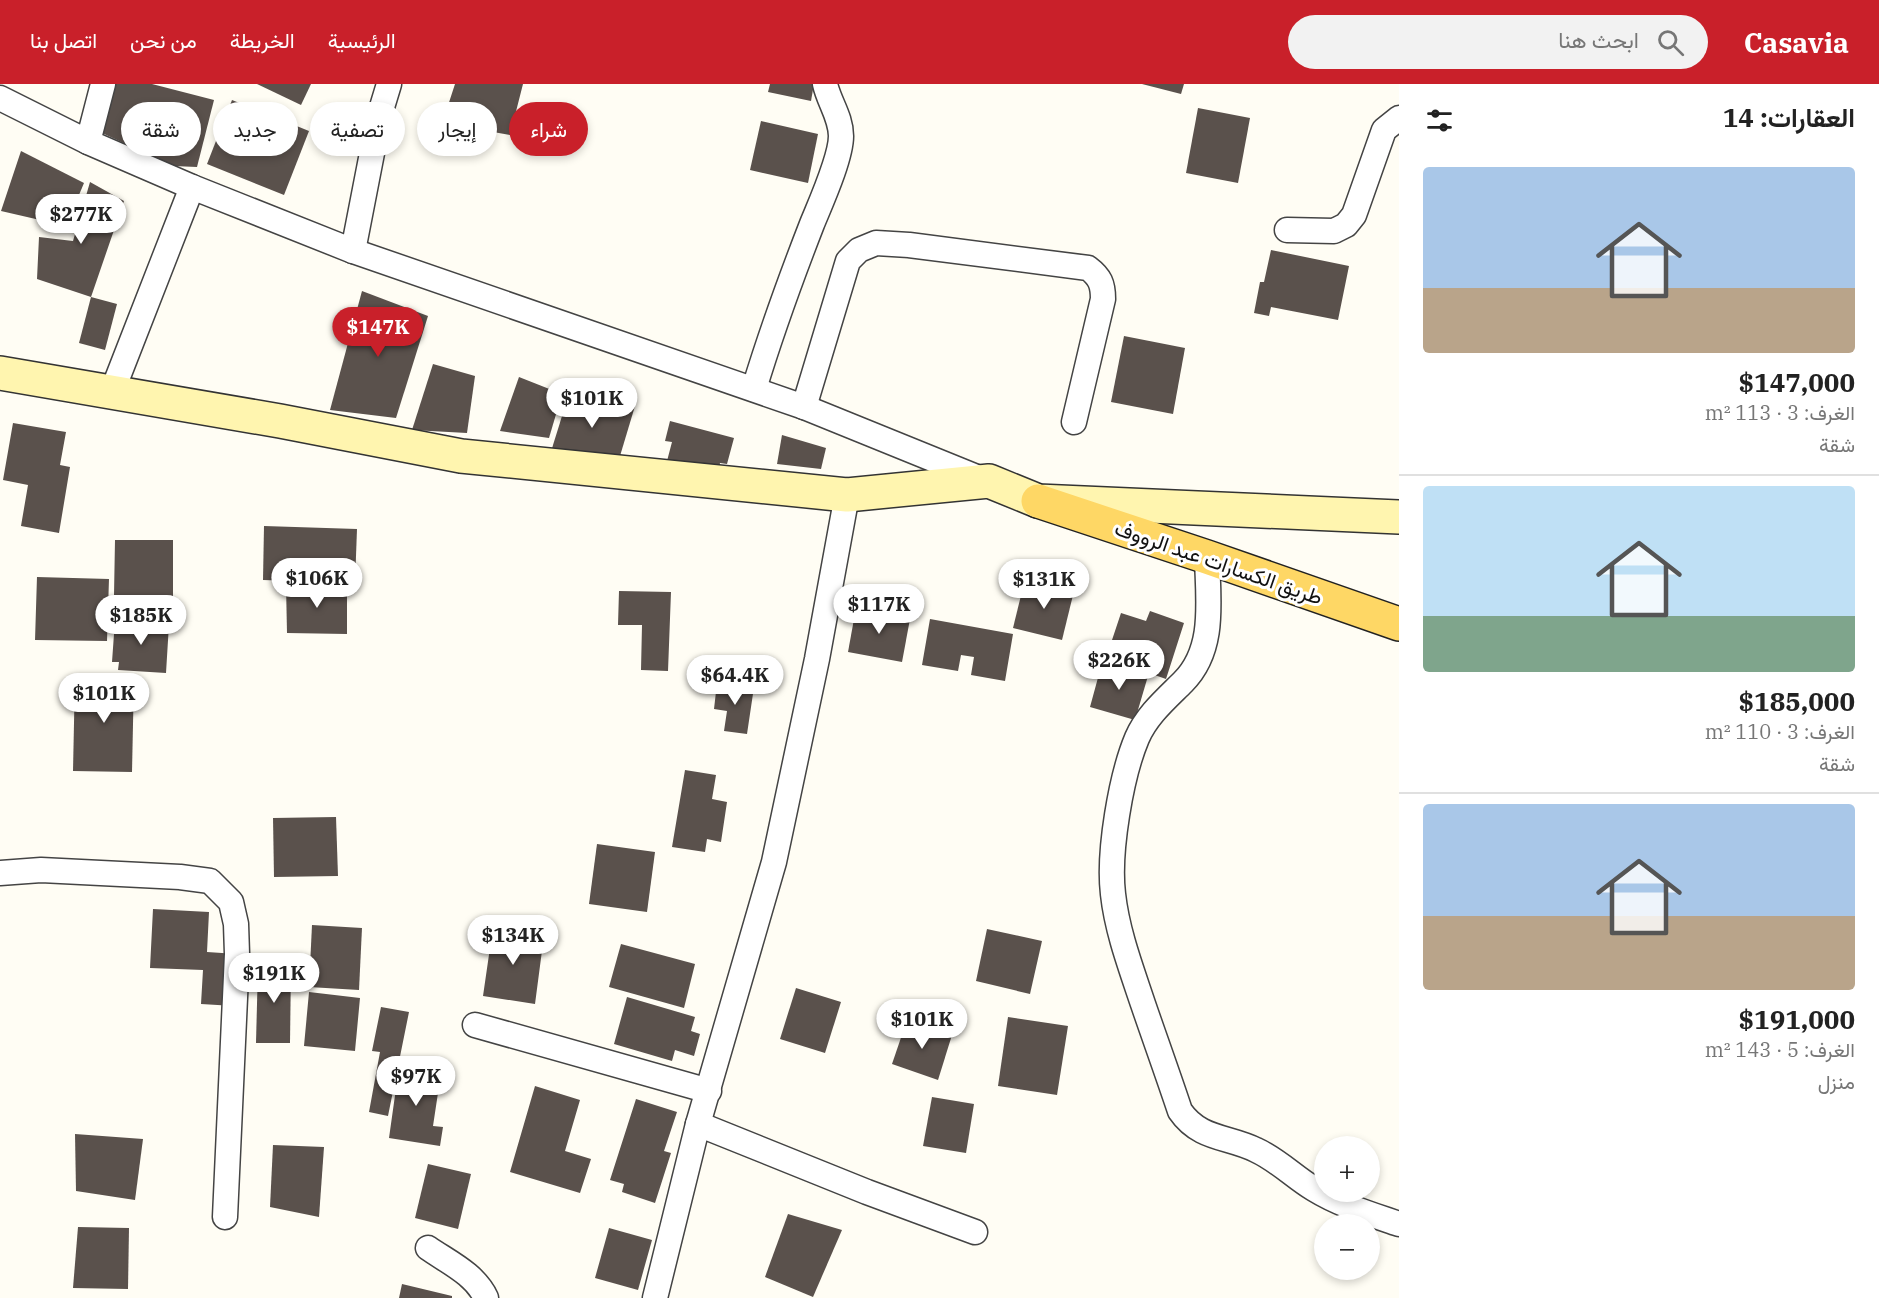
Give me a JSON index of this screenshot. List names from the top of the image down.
{
  "streets": {
    "main road": ["طريق الكسارات عبد الرووف"]
  },
  "page": {
    "header": "Casavia",
    "search": "ابحث هنا",
    "nav": [
      "الرئيسية",
      "الخريطة",
      "من نحن",
      "اتصل بنا"
    ],
    "heading": "العقارات: 14",
    "chip": [
      "شراء",
      "إيجار",
      "تصفية",
      "جديد",
      "شقة"
    ],
    "list": [
      {
        "name": "$147,000",
        "note": "الغرف: 3 · 113 m² · شقة"
      },
      {
        "name": "$185,000",
        "note": "الغرف: 3 · 110 m² · شقة"
      },
      {
        "name": "$191,000",
        "note": "الغرف: 5 · 143 m² · منزل"
      }
    ],
    "price": [
      "$277K",
      "$147K",
      "$101K",
      "$106K",
      "$131K",
      "$117K",
      "$185K",
      "$226K",
      "$64.4K",
      "$101K",
      "$134K",
      "$191K",
      "$101K",
      "$97K"
    ],
    "map_buttons": ["+", "−"]
  }
}
